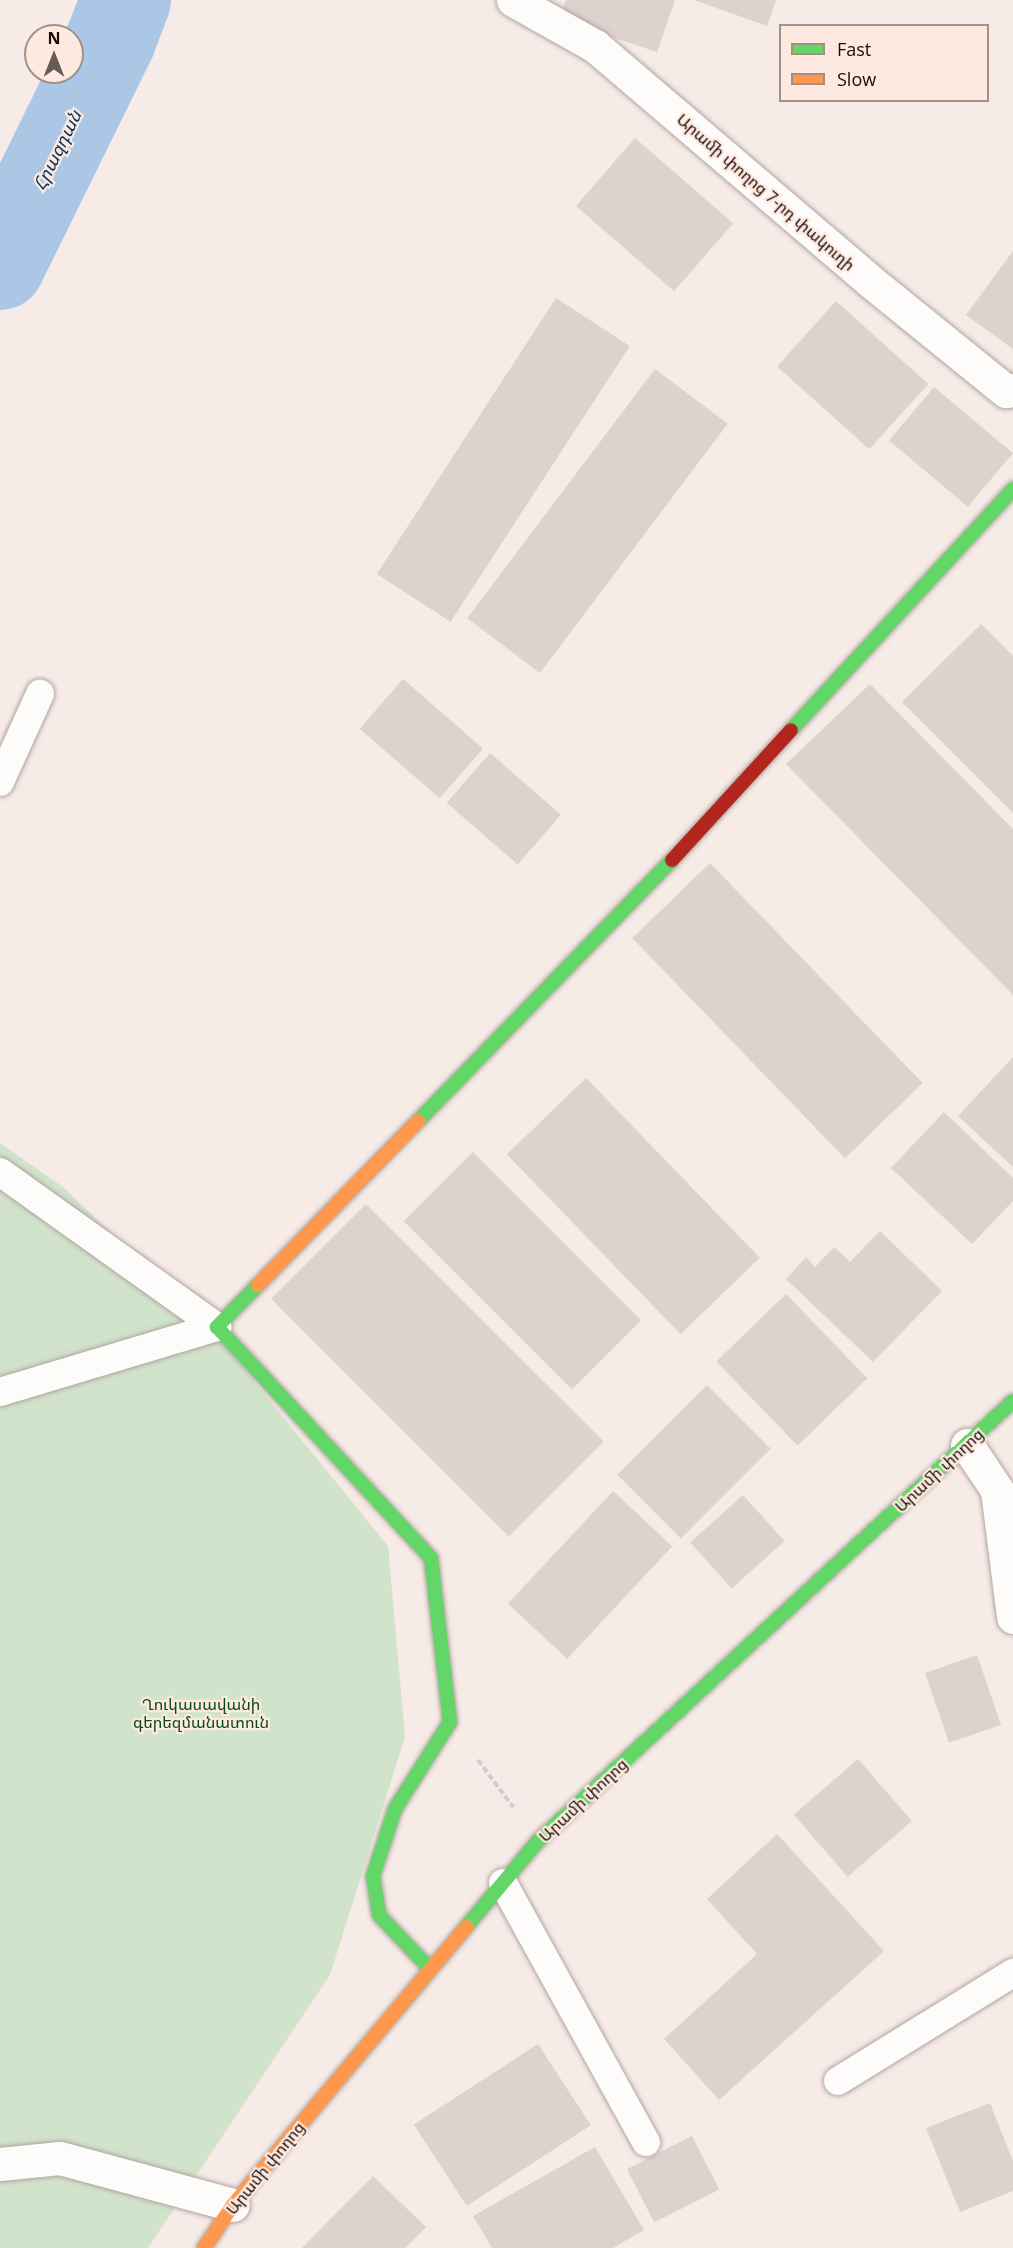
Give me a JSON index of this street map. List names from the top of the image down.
{
  "streets": {
    "street": ["Արամի փողոց 7-րդ փակուղի", "Արամի փողոց"]
  },
  "water": ["Հրազդան"],
  "parks": ["Ղուկասավանի գերեզմանատուն"],
  "legend": ["Fast", "Slow"],
  "north": "top"
}
